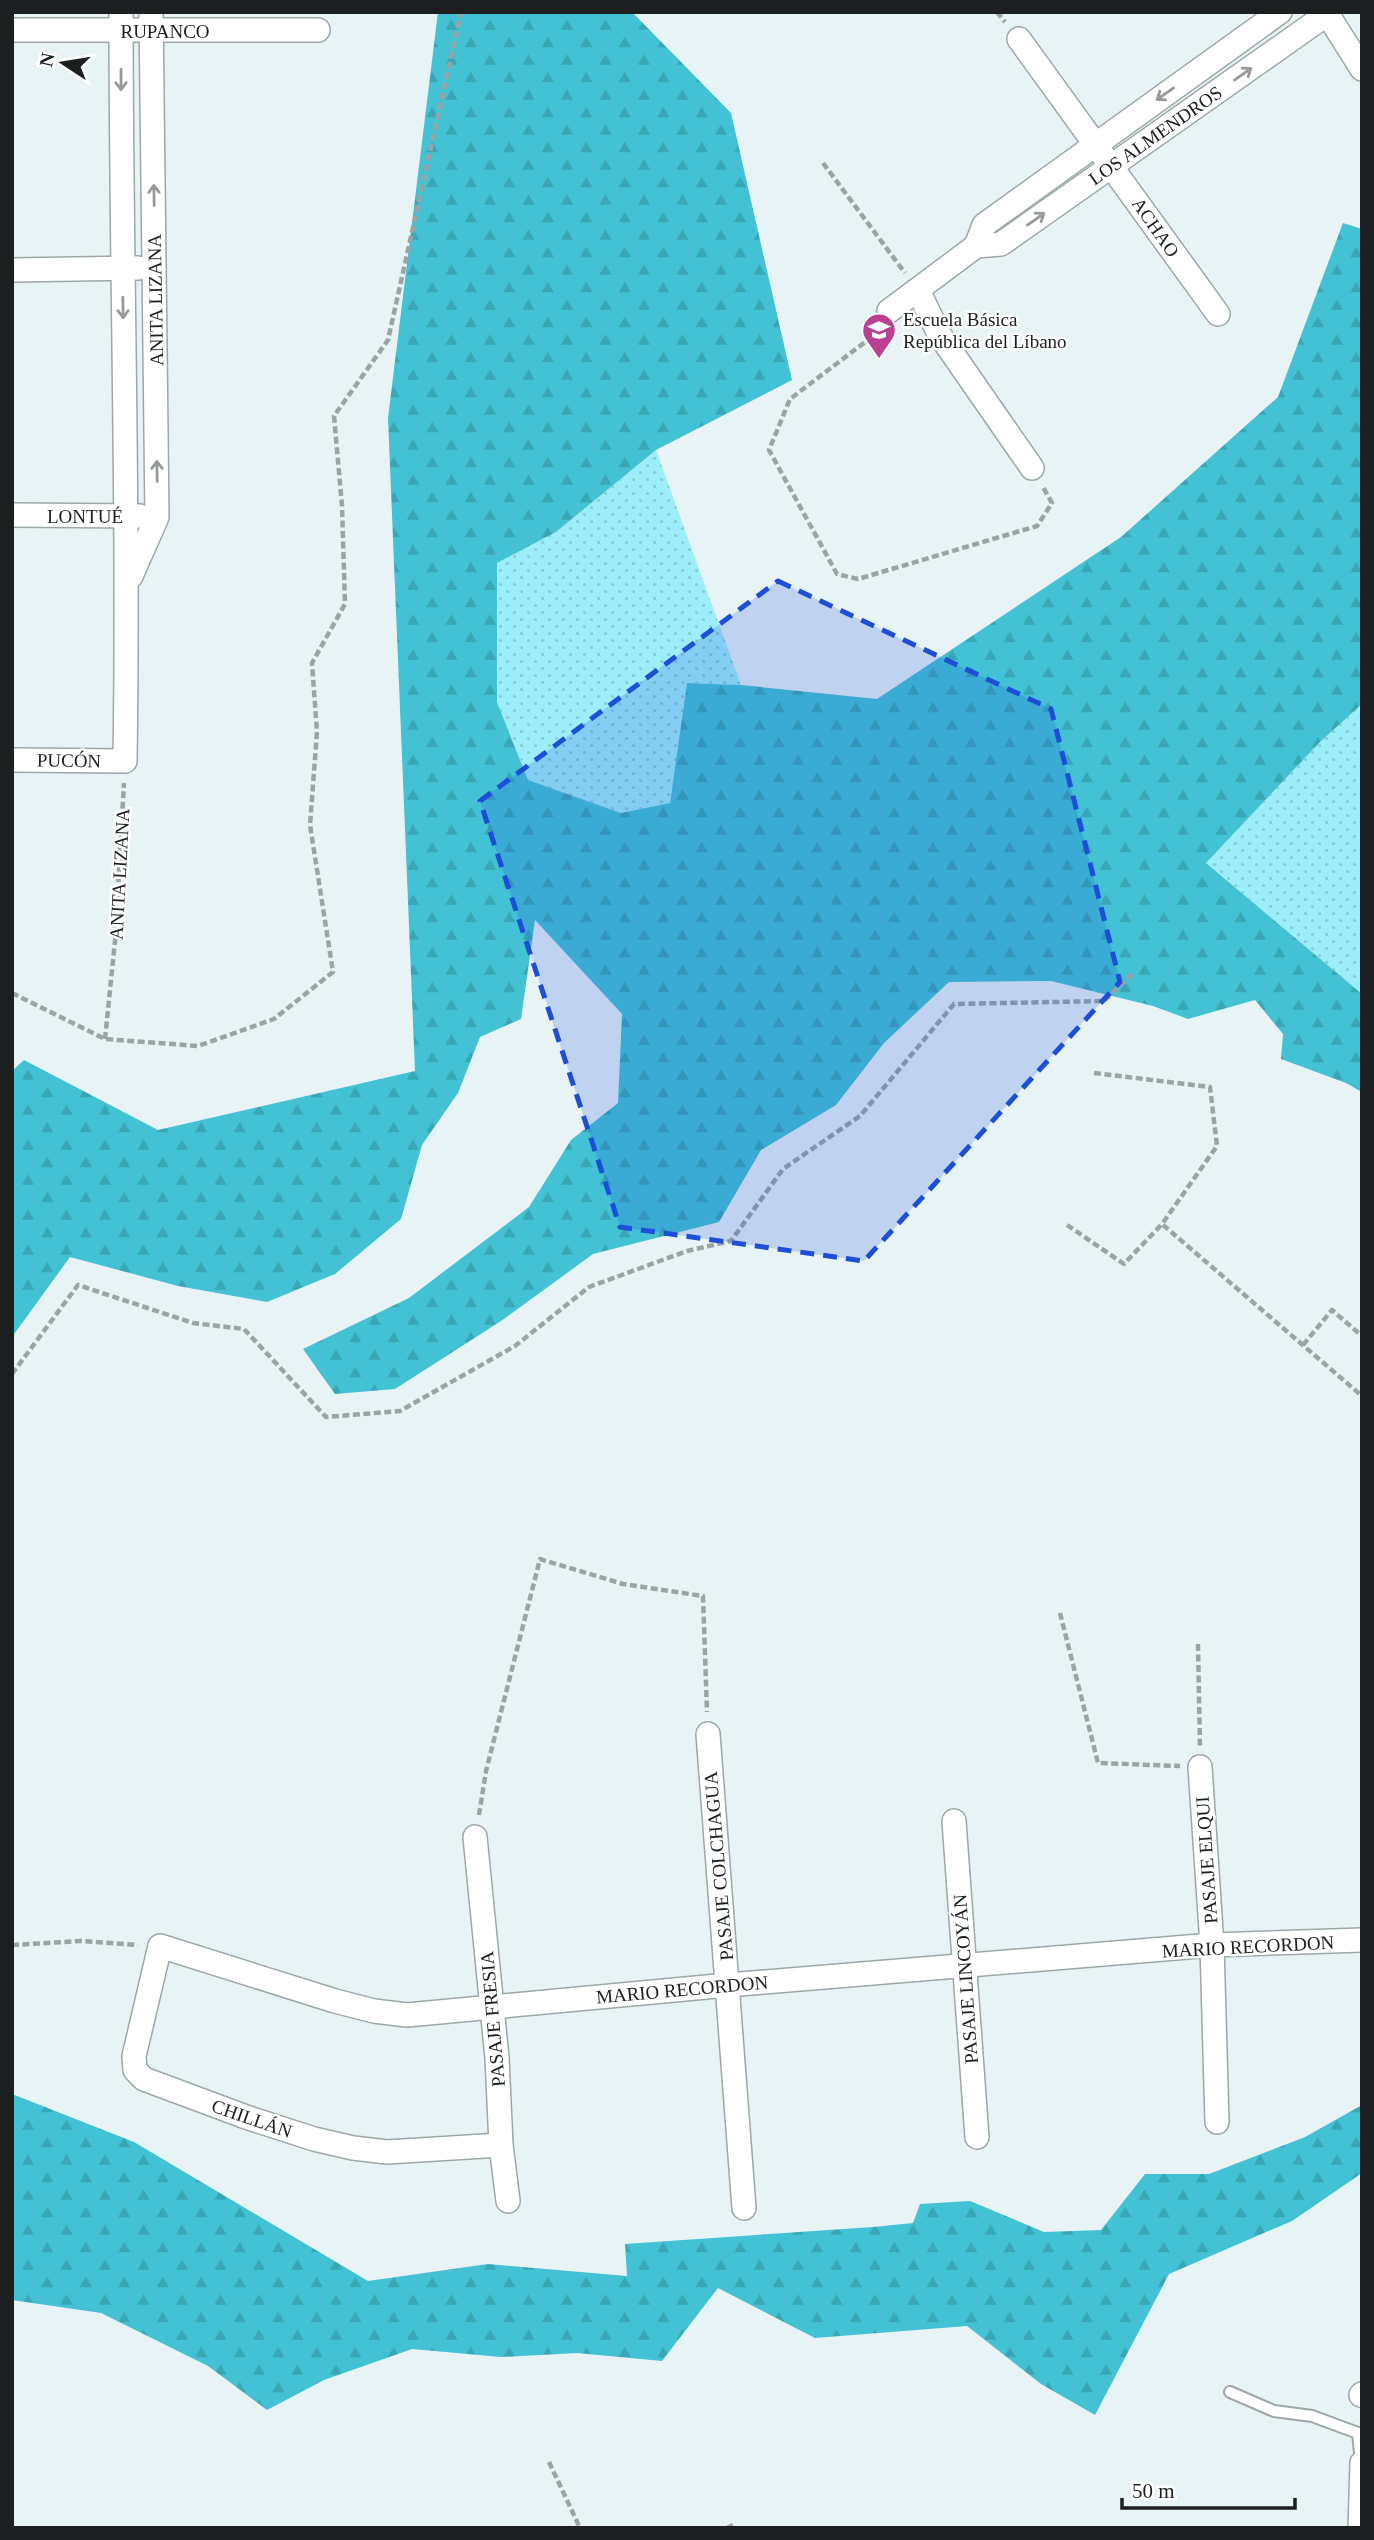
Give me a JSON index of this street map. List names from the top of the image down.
{
  "streets": {
    "street": [
      "RUPANCO",
      "LOS ALMENDROS",
      "ACHAO",
      "ANITA LIZANA",
      "LONTUÉ",
      "PUCÓN",
      "PASAJE ELQUI",
      "PASAJE COLCHAGUA",
      "MARIO RECORDON",
      "PASAJE LINCOYÁN",
      "PASAJE FRESIA",
      "CHILLÁN"
    ]
  },
  "crossings": [
    ["RUPANCO", "ANITA LIZANA"],
    ["LOS ALMENDROS", "ACHAO"],
    ["ANITA LIZANA", "LONTUÉ"],
    ["ANITA LIZANA", "PUCÓN"],
    ["PASAJE ELQUI", "MARIO RECORDON"],
    ["PASAJE COLCHAGUA", "MARIO RECORDON"],
    ["MARIO RECORDON", "PASAJE LINCOYÁN"],
    ["MARIO RECORDON", "PASAJE FRESIA"],
    ["MARIO RECORDON", "CHILLÁN"],
    ["PASAJE FRESIA", "CHILLÁN"]
  ],
  "places": {
    "school or university": ["Escuela Básica República del Líbano"]
  },
  "scale_bar": "50 m",
  "north": "left"
}
